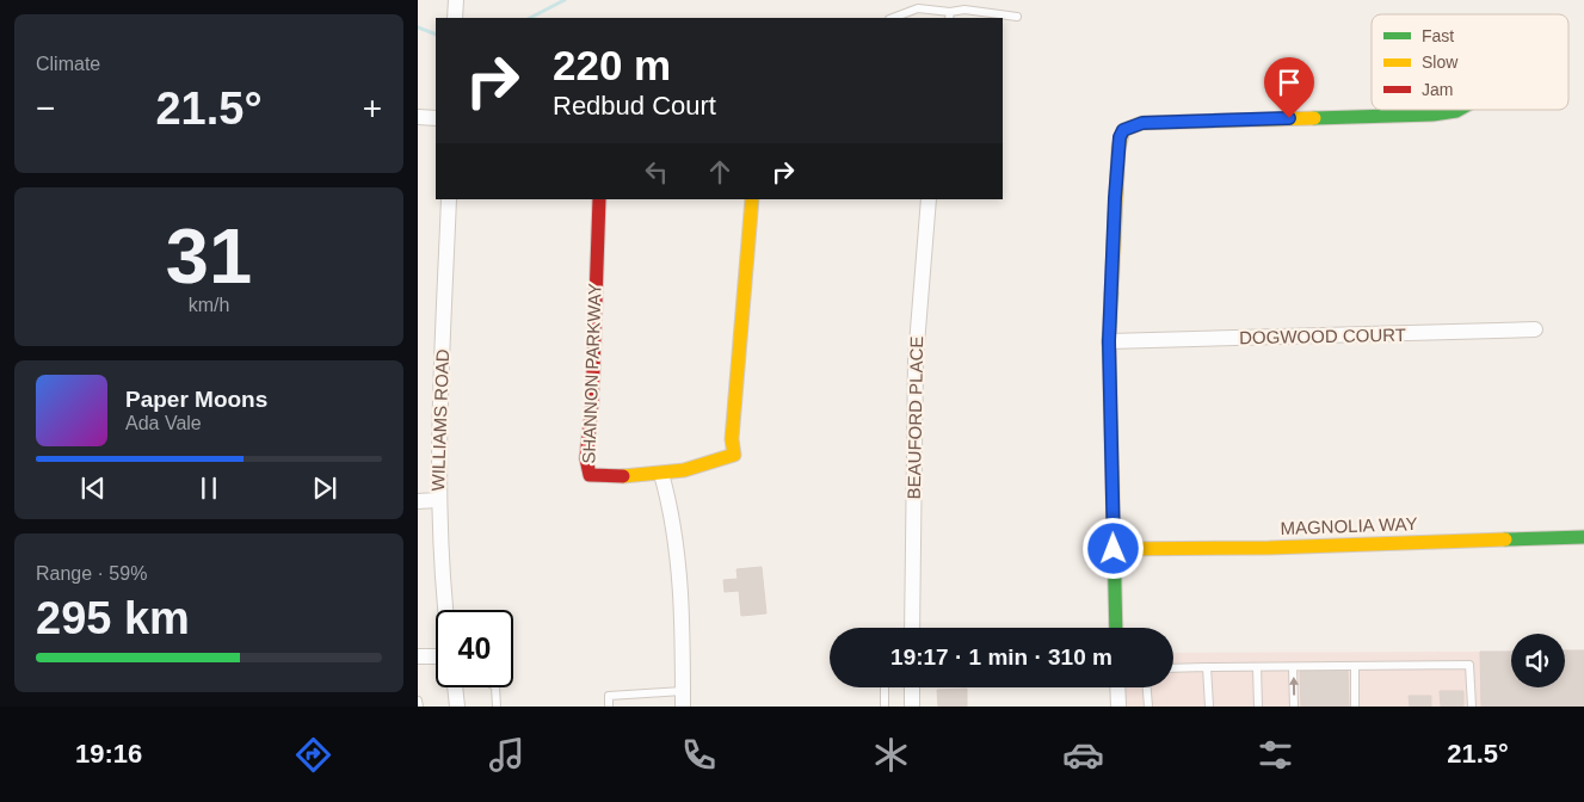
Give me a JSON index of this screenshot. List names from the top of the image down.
{
  "streets": {
    "street": [
      "DOGWOOD COURT",
      "SHANNON PARKWAY",
      "BEAUFORD PLACE",
      "WILLIAMS ROAD",
      "MAGNOLIA WAY"
    ]
  },
  "legend": ["Fast", "Slow", "Jam"],
  "page": {
    "tile": [
      "Climate",
      ["31", "km/h"],
      ["Range · 59%", "295 km"]
    ],
    "turn": ["220 m", "Redbud Court"],
    "heat": ["−", "21.5°", "+"],
    "song": ["Paper Moons", "Ada Vale"],
    "limit": "40",
    "trip": "19:17 · 1 min · 310 m",
    "tabs": ["19:16", "21.5°"]
  }
}
